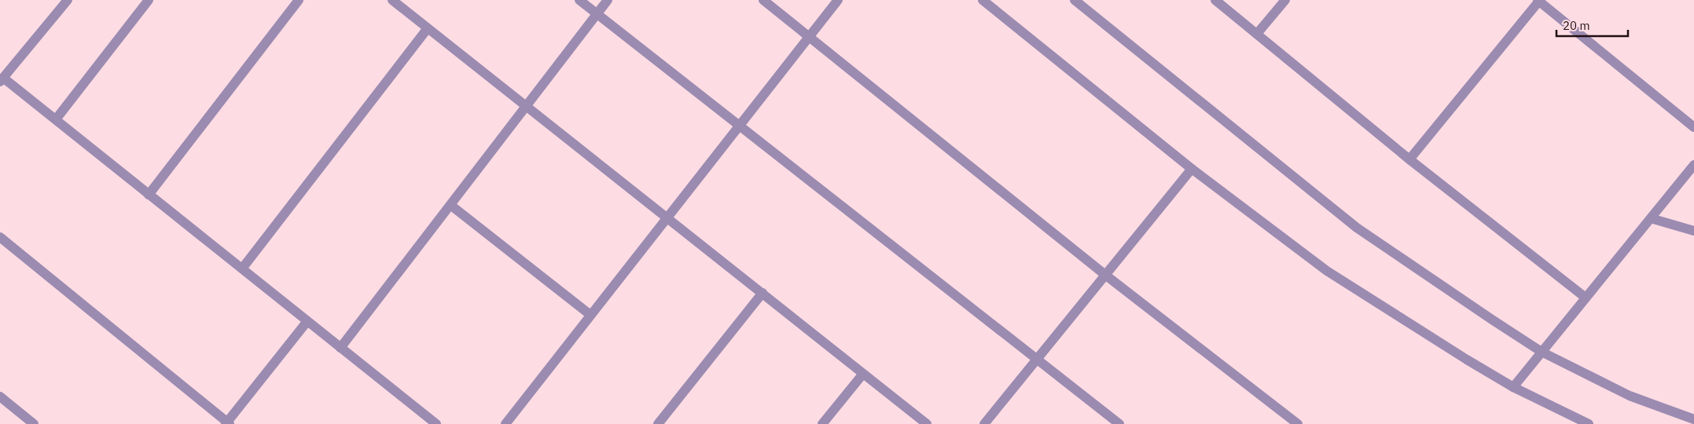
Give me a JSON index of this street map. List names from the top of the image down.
{
  "scale_bar": "20 m"
}
